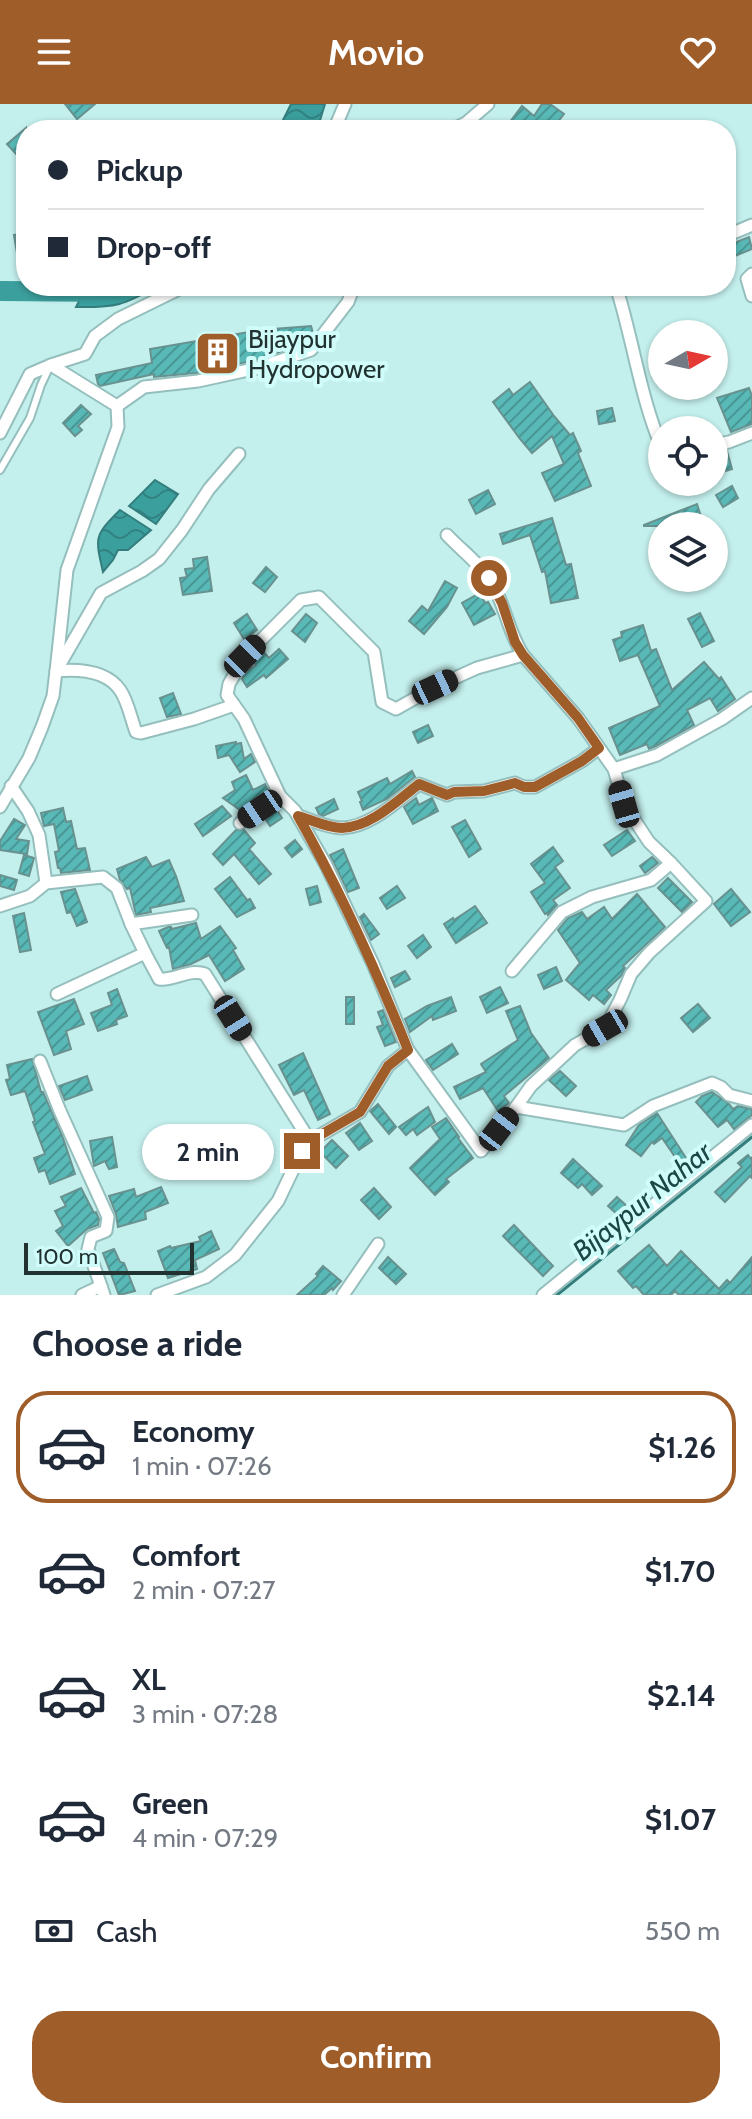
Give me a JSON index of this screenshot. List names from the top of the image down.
{
  "water": ["Bijaypur Nahar"],
  "places": {
    "building": ["Bijaypur Hydropower"]
  },
  "scale_bar": "100 m",
  "north": "right",
  "page": {
    "header": "Movio",
    "banner": ["Pickup", "Drop-off"],
    "bubble": "2 min",
    "scale": "100 m",
    "heading": "Choose a ride",
    "list": [
      {
        "name": "Economy",
        "note": "1 min · 07:26",
        "value": "$1.26"
      },
      {
        "name": "Comfort",
        "note": "2 min · 07:27",
        "value": "$1.70"
      },
      {
        "name": "XL",
        "note": "3 min · 07:28",
        "value": "$2.14"
      },
      {
        "name": "Green",
        "note": "4 min · 07:29",
        "value": "$1.07"
      }
    ],
    "pay": ["Cash", "550 m"],
    "buttons": "Confirm"
  }
}
